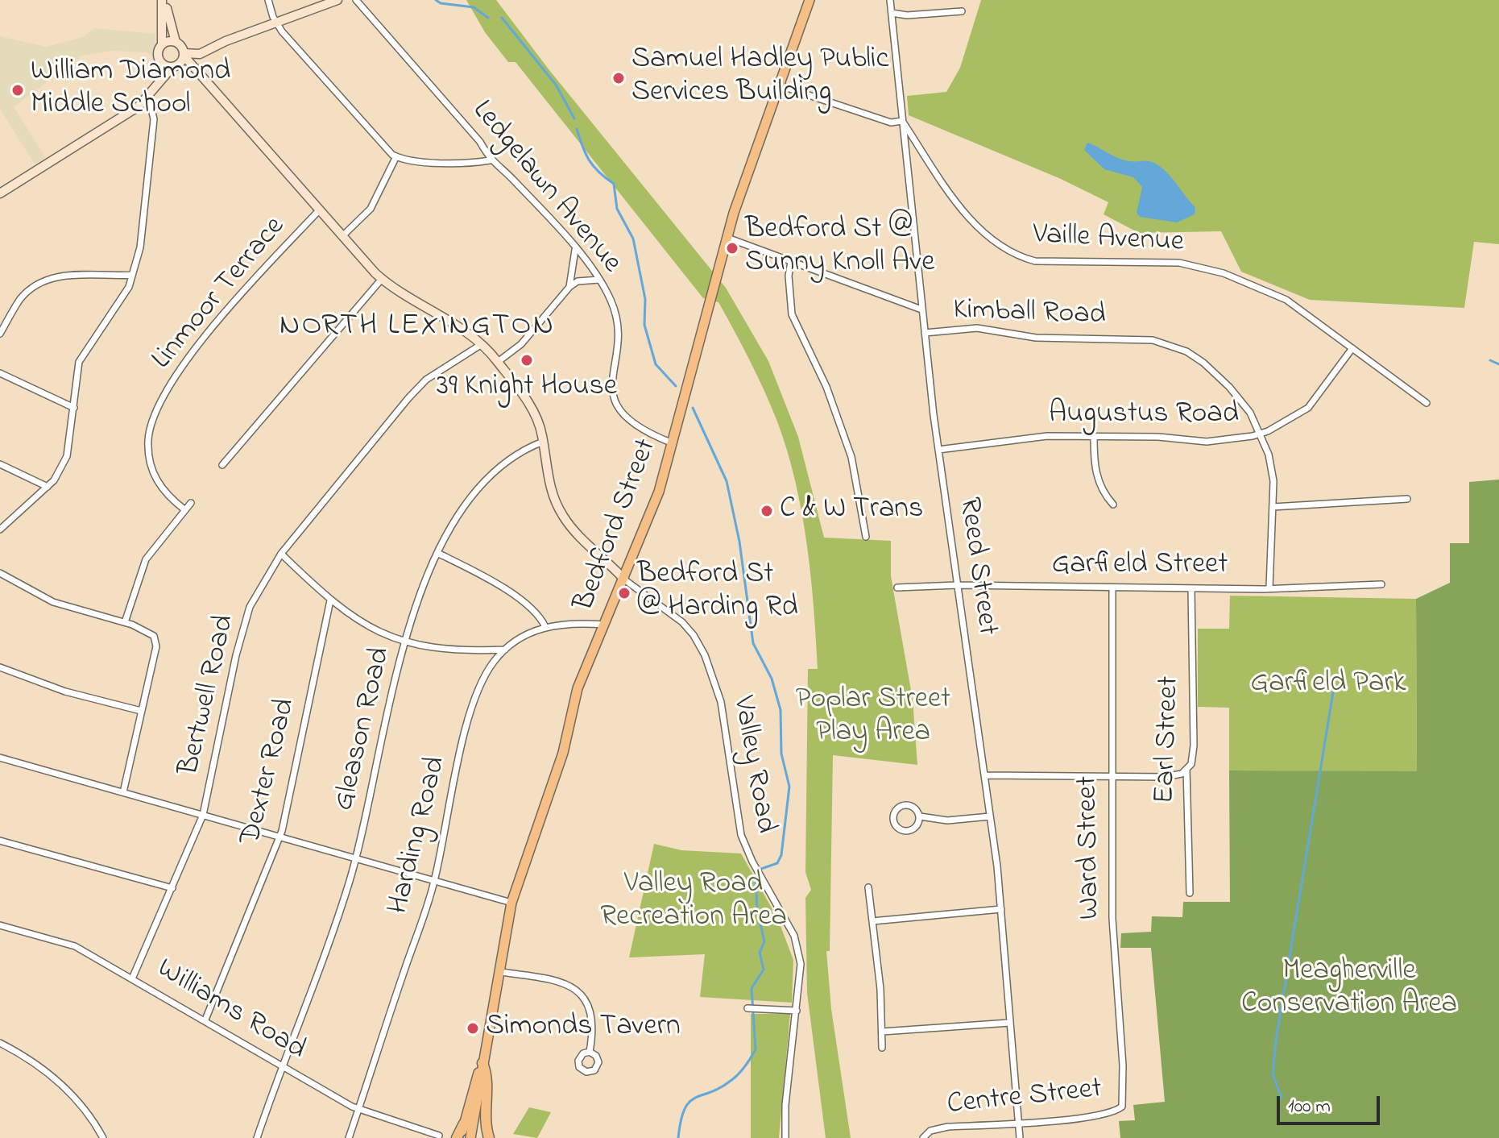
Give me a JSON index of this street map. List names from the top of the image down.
{
  "streets": {
    "main road": ["Bedford Street"],
    "street": [
      "Ledgelawn Avenue",
      "Vaille Avenue",
      "Linmoor Terrace",
      "Kimball Road",
      "Augustus Road",
      "Reed Street",
      "Garfield Street",
      "Bertwell Road",
      "Gleason Road",
      "Earl Street",
      "Valley Road",
      "Dexter Road",
      "Harding Road",
      "Ward Street",
      "Williams Road",
      "Centre Street"
    ]
  },
  "crossings": [
    ["Ledgelawn Avenue", "Bedford Street"],
    ["Vaille Avenue", "Augustus Road"],
    ["Vaille Avenue", "Reed Street"],
    ["Kimball Road", "Augustus Road"],
    ["Kimball Road", "Reed Street"],
    ["Kimball Road", "Garfield Street"],
    ["Augustus Road", "Reed Street"],
    ["Bedford Street", "Valley Road"],
    ["Bedford Street", "Harding Road"],
    ["Reed Street", "Garfield Street"],
    ["Reed Street", "Centre Street"],
    ["Garfield Street", "Earl Street"],
    ["Garfield Street", "Ward Street"],
    ["Bertwell Road", "Williams Road"],
    ["Gleason Road", "Williams Road"],
    ["Dexter Road", "Williams Road"],
    ["Harding Road", "Williams Road"],
    ["Ward Street", "Centre Street"]
  ],
  "districts": ["NORTH LEXINGTON"],
  "parks": [
    "Garfield Park",
    "Poplar Street Play Area",
    "Valley Road Recreation Area",
    "Meagherville Conservation Area"
  ],
  "places": [
    "Samuel Hadley Public Services Building",
    "William Diamond Middle School",
    "Bedford St @ Sunny Knoll Ave",
    "39 Knight House",
    "C & W Trans",
    "Bedford St @ Harding Rd",
    "Simonds Tavern"
  ],
  "scale_bar": "100 m"
}
